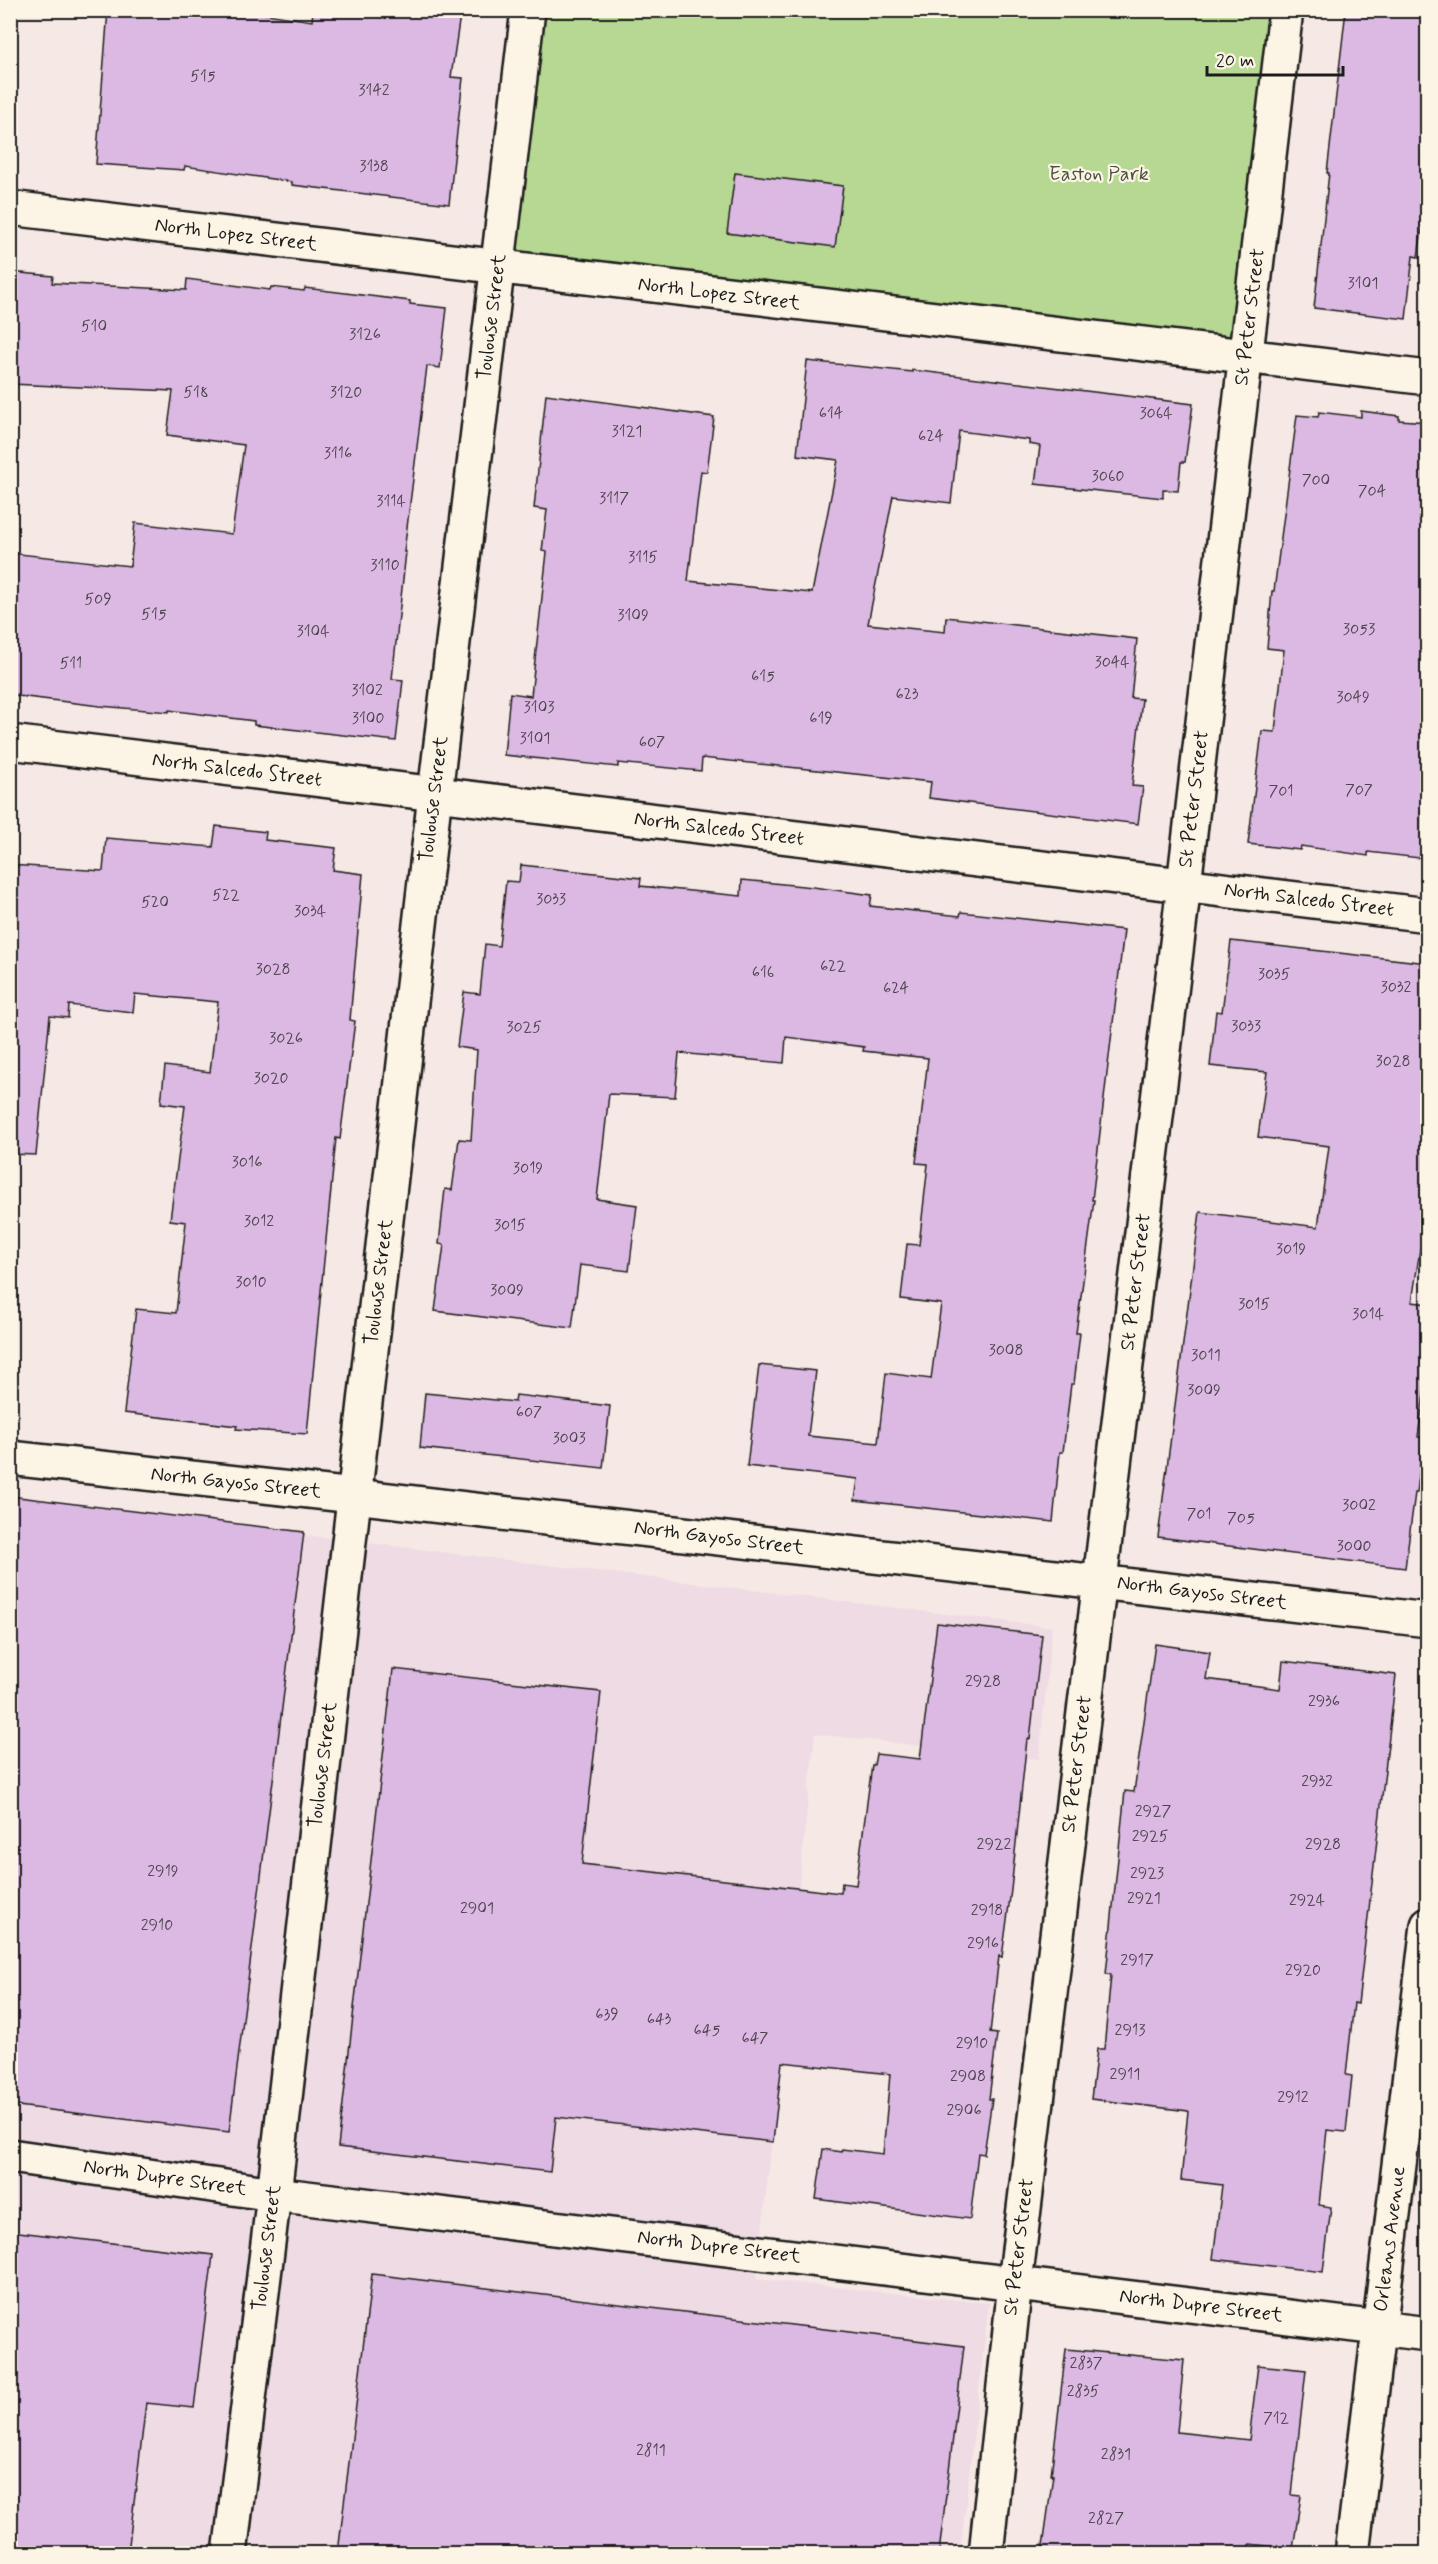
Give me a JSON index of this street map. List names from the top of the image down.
{
  "streets": {
    "street": [
      "North Lopez Street",
      "Toulouse Street",
      "St Peter Street",
      "North Salcedo Street",
      "North Gayoso Street",
      "North Dupre Street",
      "Orleans Avenue"
    ]
  },
  "crossings": [
    ["North Lopez Street", "Toulouse Street"],
    ["North Lopez Street", "St Peter Street"],
    ["Toulouse Street", "North Salcedo Street"],
    ["Toulouse Street", "North Gayoso Street"],
    ["Toulouse Street", "North Dupre Street"],
    ["St Peter Street", "North Salcedo Street"],
    ["St Peter Street", "North Gayoso Street"],
    ["St Peter Street", "North Dupre Street"],
    ["North Dupre Street", "Orleans Avenue"]
  ],
  "parks": ["Easton Park"],
  "house_numbers": [
    "515",
    "3142",
    "3138",
    "3101",
    "510",
    "3126",
    "518",
    "3120",
    "614",
    "3064",
    "3121",
    "624",
    "3116",
    "3060",
    "700",
    "704",
    "3117",
    "3114",
    "3115",
    "3110",
    "509",
    "515",
    "3109",
    "3053",
    "3104",
    "3044",
    "511",
    "615",
    "3102",
    "623",
    "3049",
    "3103",
    "3100",
    "619",
    "3101",
    "607",
    "707",
    "701",
    "522",
    "3033",
    "520",
    "3034",
    "622",
    "3028",
    "616",
    "3035",
    "3032",
    "624",
    "3033",
    "3025",
    "3026",
    "3028",
    "3020",
    "3016",
    "3019",
    "3012",
    "3015",
    "3019",
    "3010",
    "3009",
    "3015",
    "3014",
    "3008",
    "3011",
    "3009",
    "607",
    "3003",
    "3002",
    "701",
    "705",
    "3000",
    "2928",
    "2936",
    "2932",
    "2927",
    "2925",
    "2922",
    "2928",
    "2919",
    "2923",
    "2921",
    "2924",
    "2901",
    "2918",
    "2910",
    "2916",
    "2917",
    "2920",
    "639",
    "643",
    "645",
    "2913",
    "647",
    "2910",
    "2911",
    "2908",
    "2912",
    "2906",
    "2837",
    "2835",
    "712",
    "2811",
    "2831",
    "2827"
  ],
  "scale_bar": "20 m"
}
